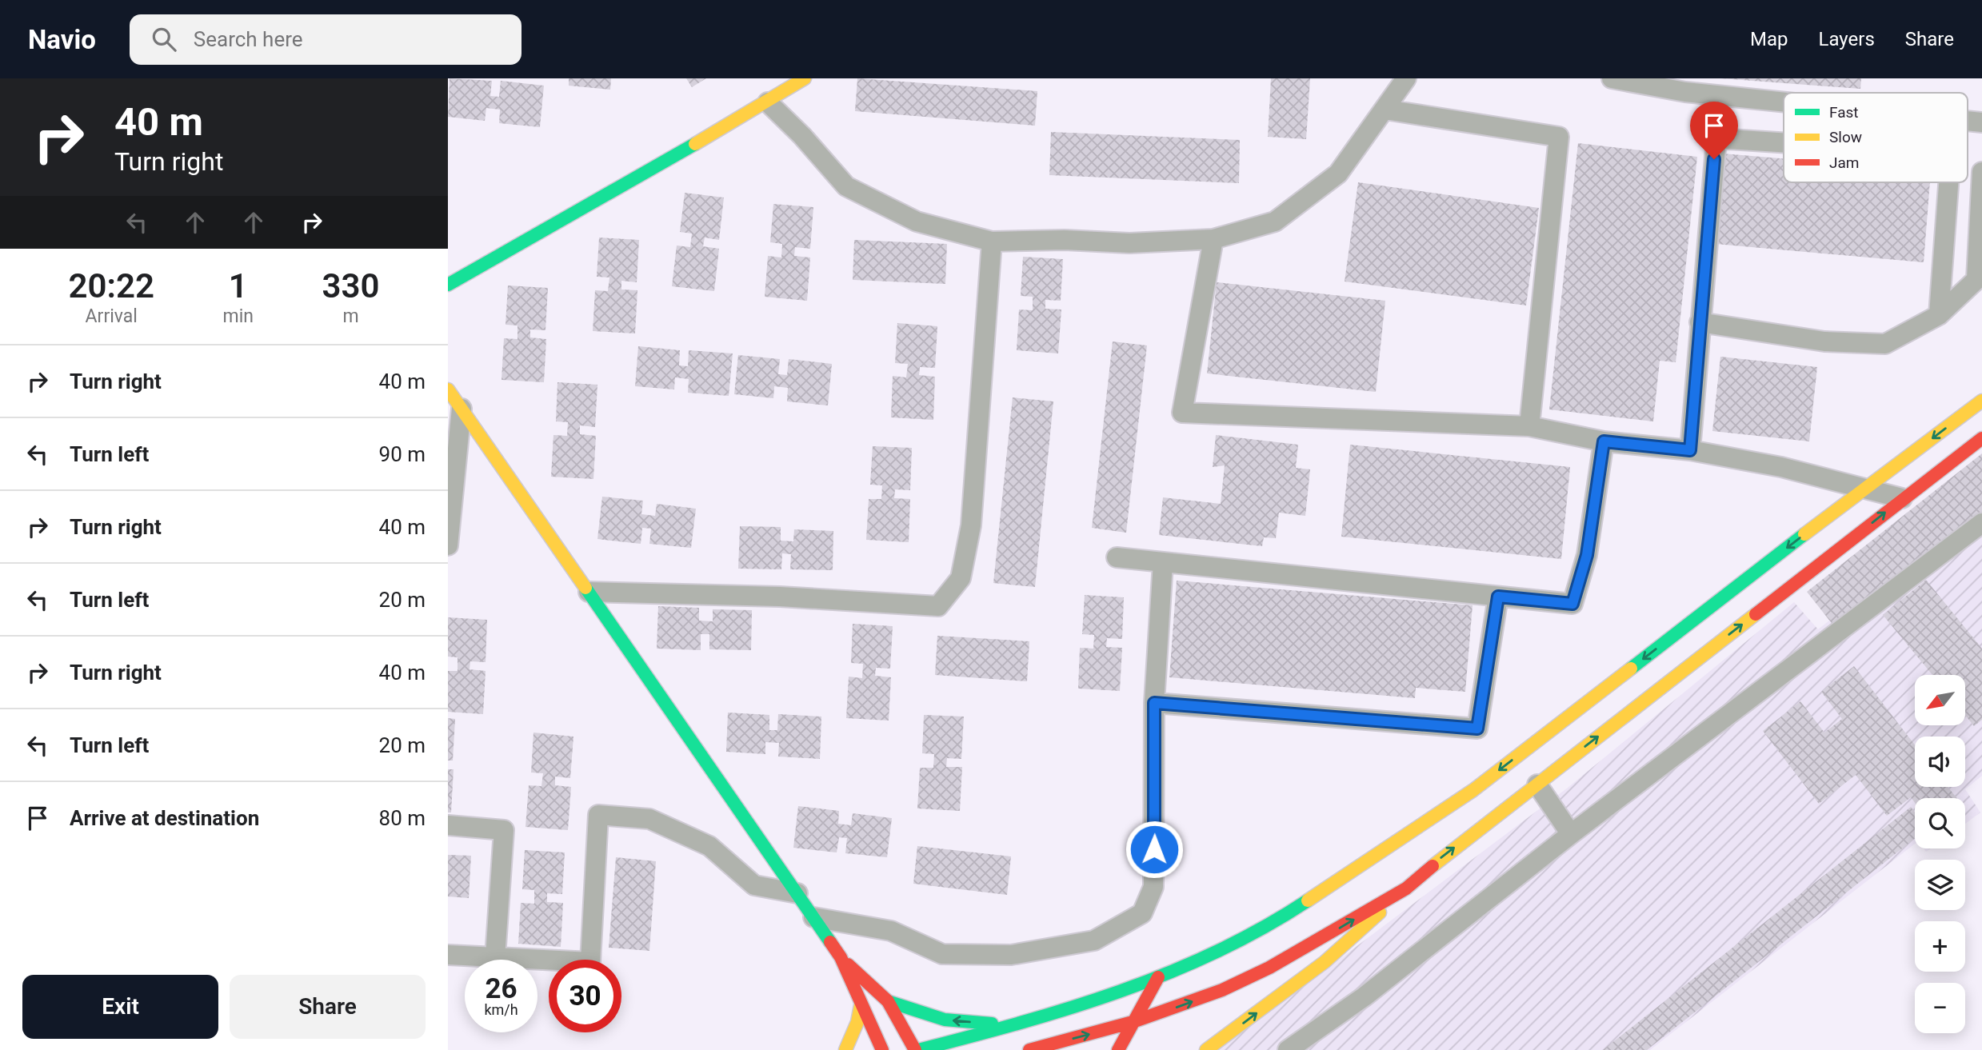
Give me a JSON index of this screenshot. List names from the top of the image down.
{
  "legend": ["Fast", "Slow", "Jam"],
  "north": "bottom left",
  "page": {
    "header": "Navio",
    "search": "Search here",
    "nav": ["Map", "Layers", "Share"],
    "turn": ["40 m", "Turn right"],
    "eta": [
      "20:22",
      "Arrival",
      "1",
      "min",
      "330",
      "m"
    ],
    "list": [
      {
        "name": "Turn right",
        "value": "40 m"
      },
      {
        "name": "Turn left",
        "value": "90 m"
      },
      {
        "name": "Turn right",
        "value": "40 m"
      },
      {
        "name": "Turn left",
        "value": "20 m"
      },
      {
        "name": "Turn right",
        "value": "40 m"
      },
      {
        "name": "Turn left",
        "value": "20 m"
      },
      {
        "name": "Arrive at destination",
        "value": "80 m"
      }
    ],
    "map_buttons": ["+", "−"],
    "speed": "26 km/h",
    "limit": "30",
    "buttons": ["Exit", "Share"]
  }
}
